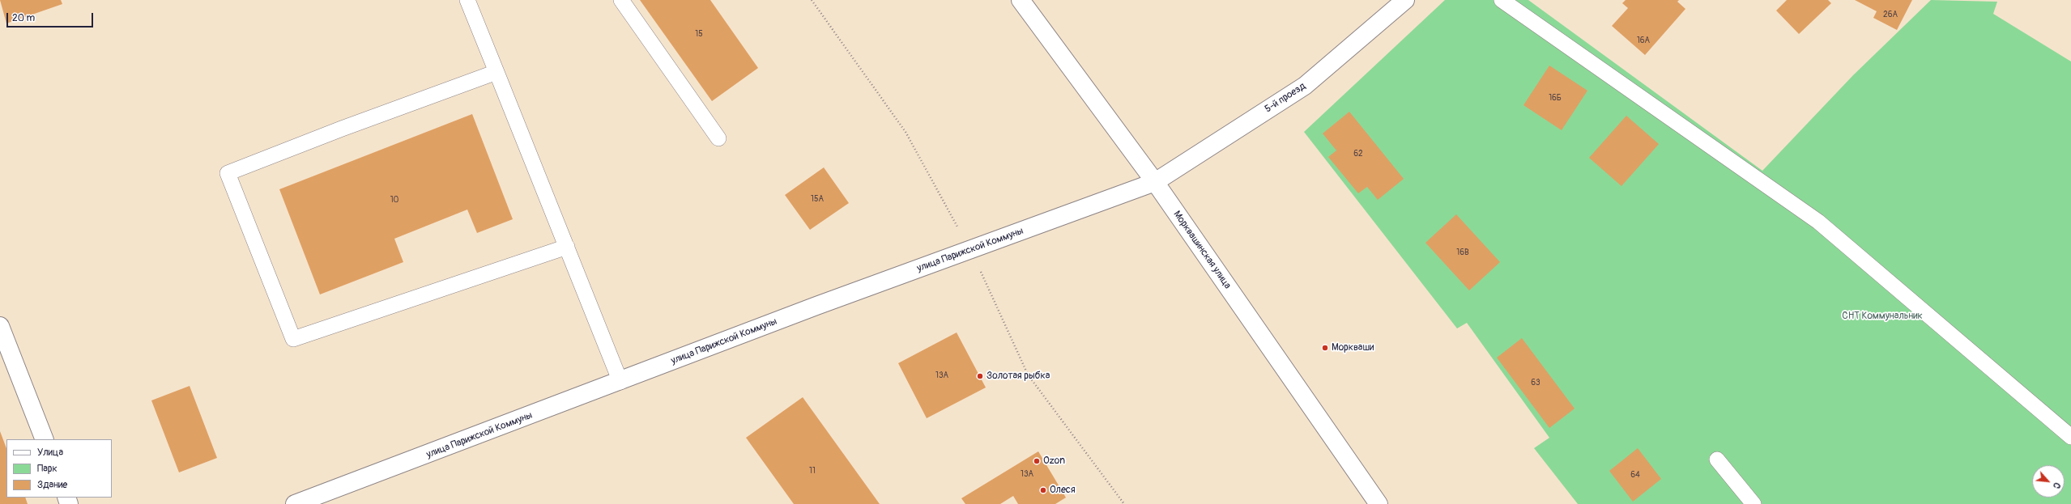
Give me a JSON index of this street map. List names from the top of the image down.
{
  "streets": {
    "street": ["5-й проезд", "улица Парижской Коммуны", "Морквашинская улица"]
  },
  "crossings": [
    ["5-й проезд", "улица Парижской Коммуны"],
    ["5-й проезд", "Морквашинская улица"],
    ["улица Парижской Коммуны", "Морквашинская улица"]
  ],
  "parks": ["СНТ Коммунальник"],
  "places": [
    "Моркваши",
    "Золотая рыбка",
    "Ozon",
    "Олеся"
  ],
  "house_numbers": [
    "26А",
    "15",
    "16А",
    "16Б",
    "62",
    "15А",
    "10",
    "16В",
    "13А",
    "63",
    "11",
    "13А",
    "64"
  ],
  "legend": ["Улица", "Парк", "Здание"],
  "scale_bar": "20 m",
  "north": "bottom right"
}
